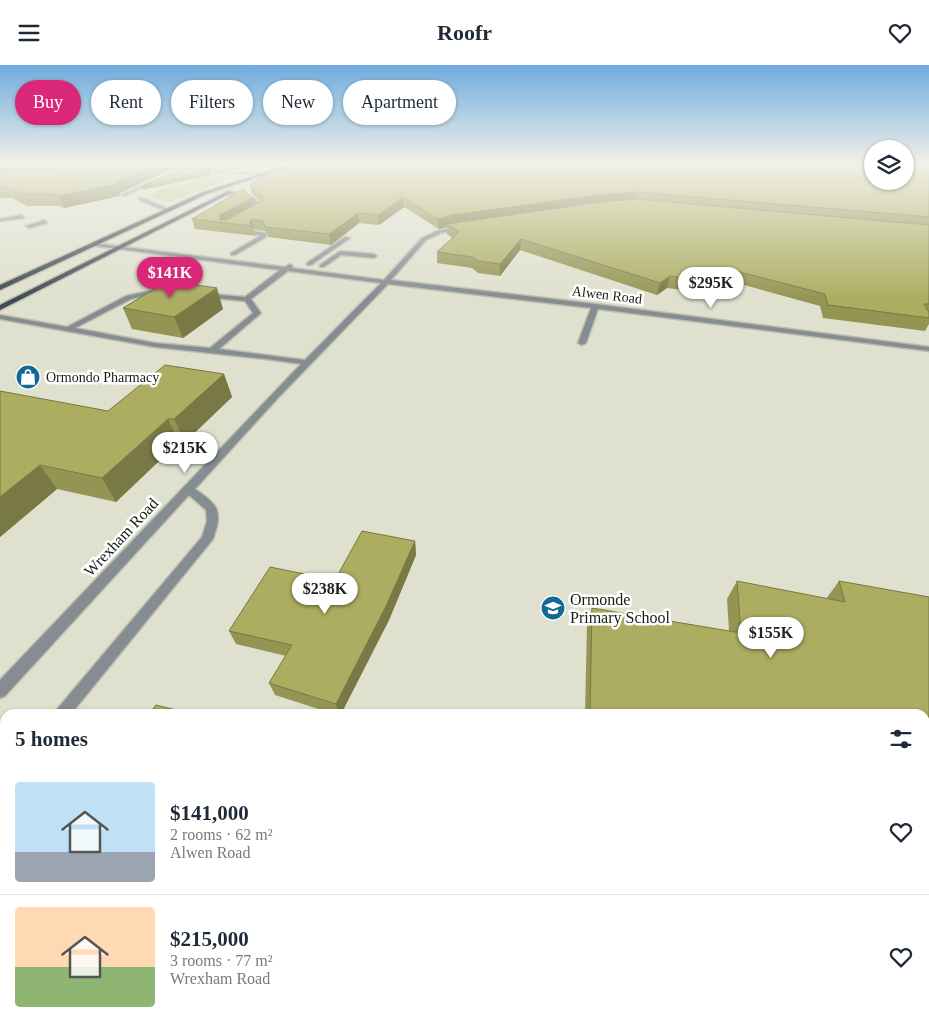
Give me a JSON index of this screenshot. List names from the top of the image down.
{
  "streets": {
    "street": ["Alwen Road", "Wrexham Road"]
  },
  "crossings": [
    ["Alwen Road", "Wrexham Road"]
  ],
  "places": {
    "shop": ["Ormondo Pharmacy"],
    "school or university": ["Ormonde Primary School"]
  },
  "page": {
    "header": "Roofr",
    "chip": [
      "Buy",
      "Rent",
      "Filters",
      "New",
      "Apartment"
    ],
    "price": [
      "$141K",
      "$295K",
      "$215K",
      "$238K",
      "$155K"
    ],
    "heading": "5 homes",
    "list": [
      {
        "name": "$141,000",
        "note": "2 rooms · 62 m² · Alwen Road"
      },
      {
        "name": "$215,000",
        "note": "3 rooms · 77 m² · Wrexham Road"
      }
    ]
  }
}
